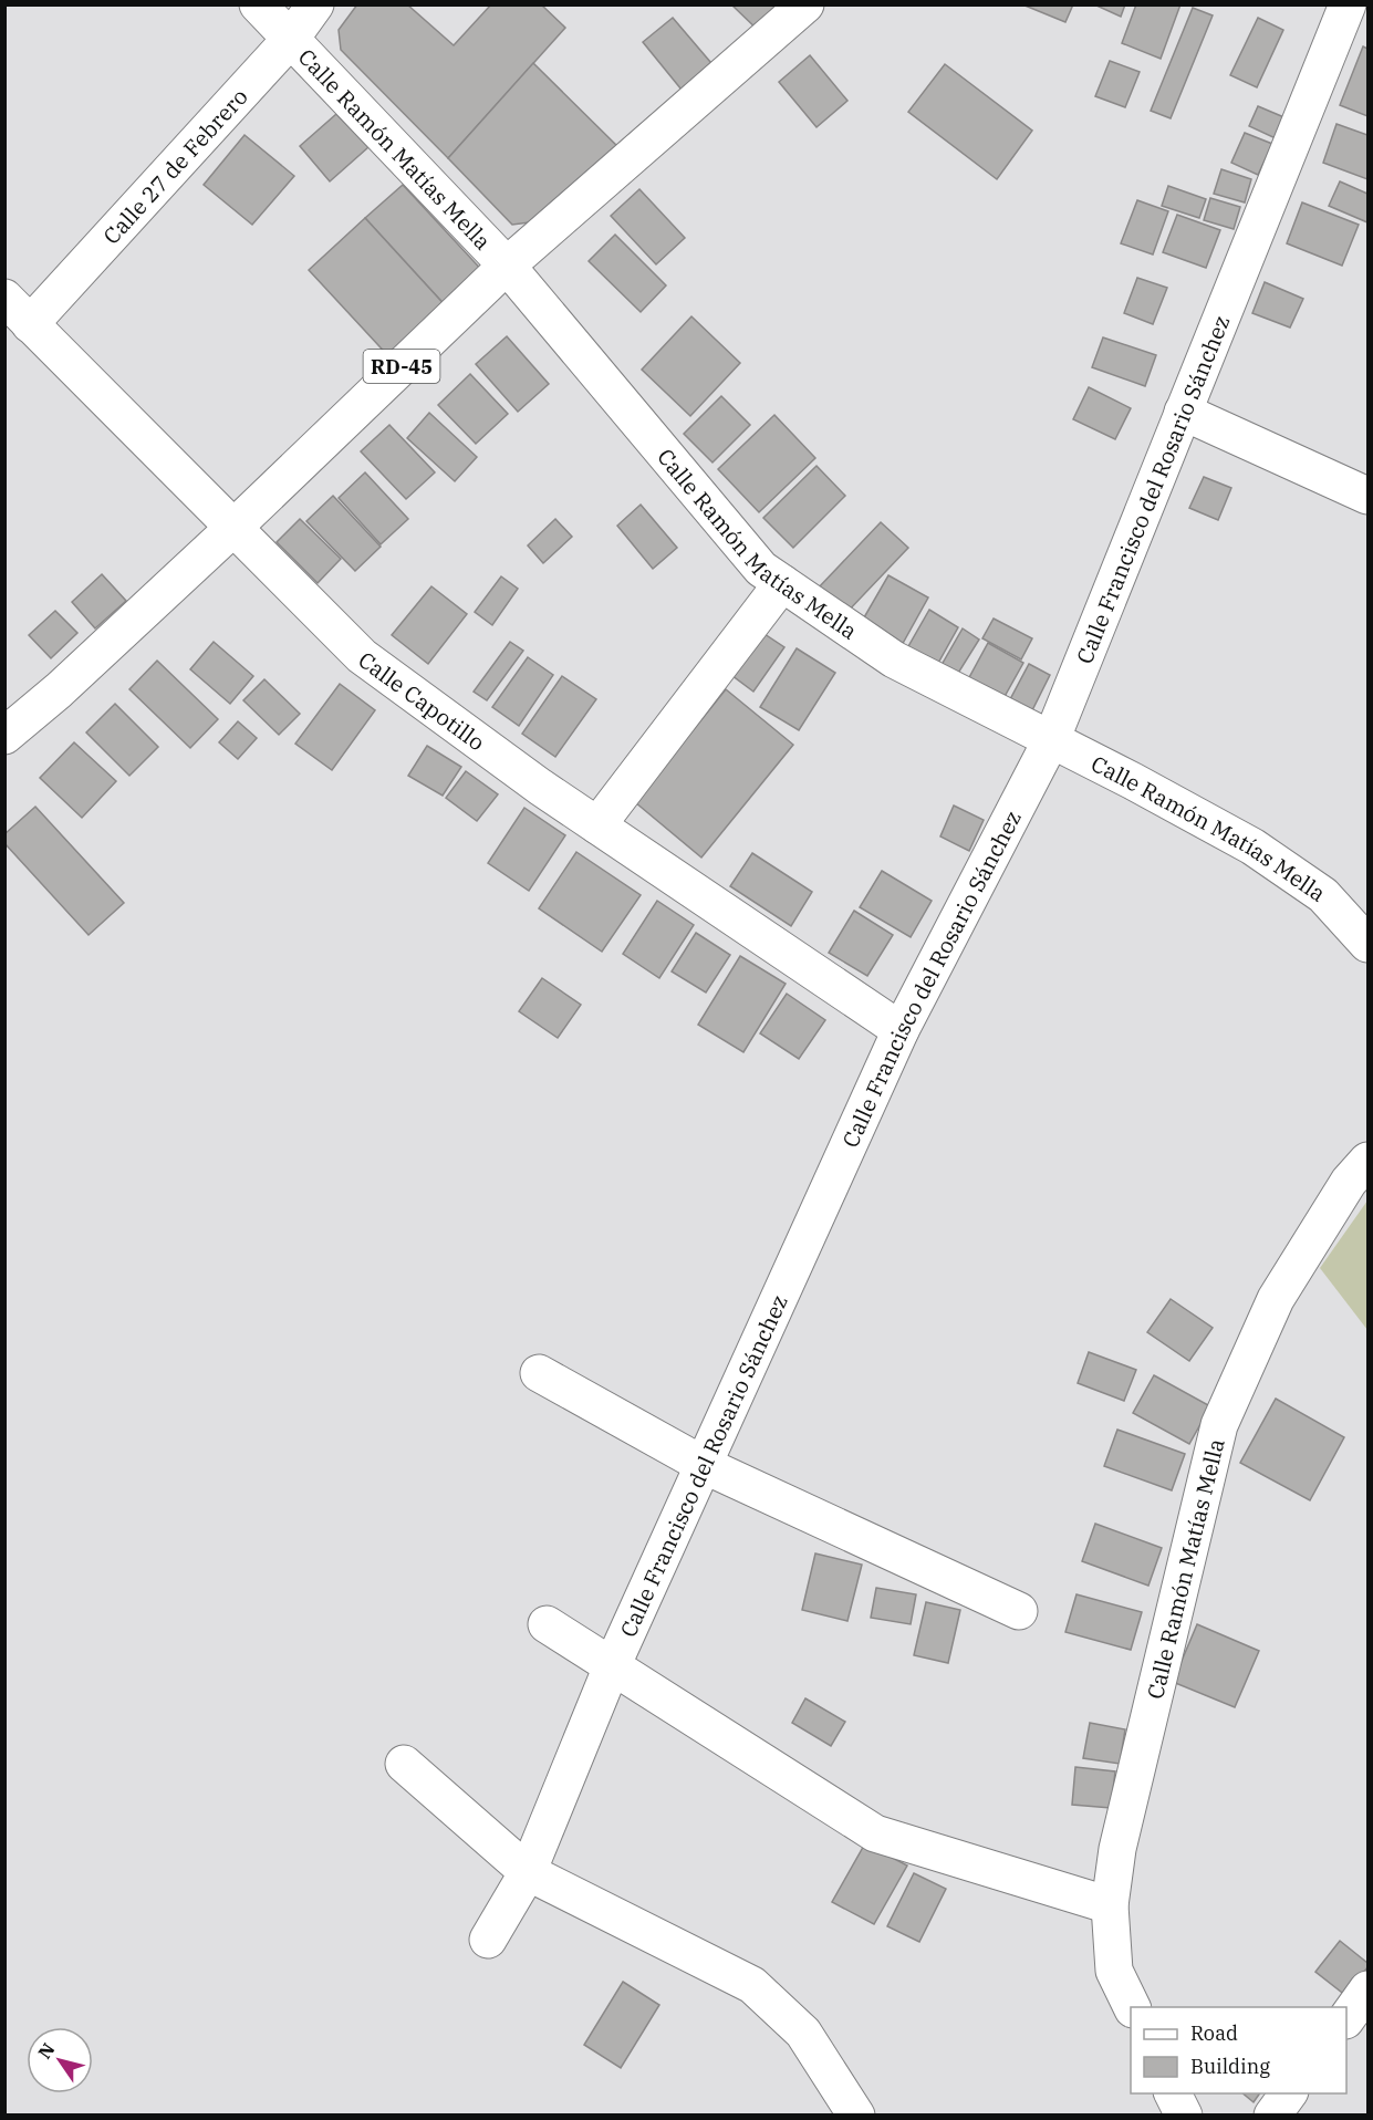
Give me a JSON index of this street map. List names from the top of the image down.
{
  "streets": {
    "street": [
      "Calle Ramón Matías Mella",
      "Calle 27 de Febrero",
      "RD-45",
      "Calle Francisco del Rosario Sánchez",
      "Calle Capotillo"
    ]
  },
  "crossings": [
    ["Calle Ramón Matías Mella", "Calle 27 de Febrero"],
    ["Calle Ramón Matías Mella", "RD-45"],
    ["Calle Ramón Matías Mella", "Calle Francisco del Rosario Sánchez"],
    ["Calle 27 de Febrero", "Calle Capotillo"],
    ["RD-45", "Calle Capotillo"],
    ["Calle Francisco del Rosario Sánchez", "Calle Capotillo"]
  ],
  "legend": ["Road", "Building"],
  "north": "top left"
}
